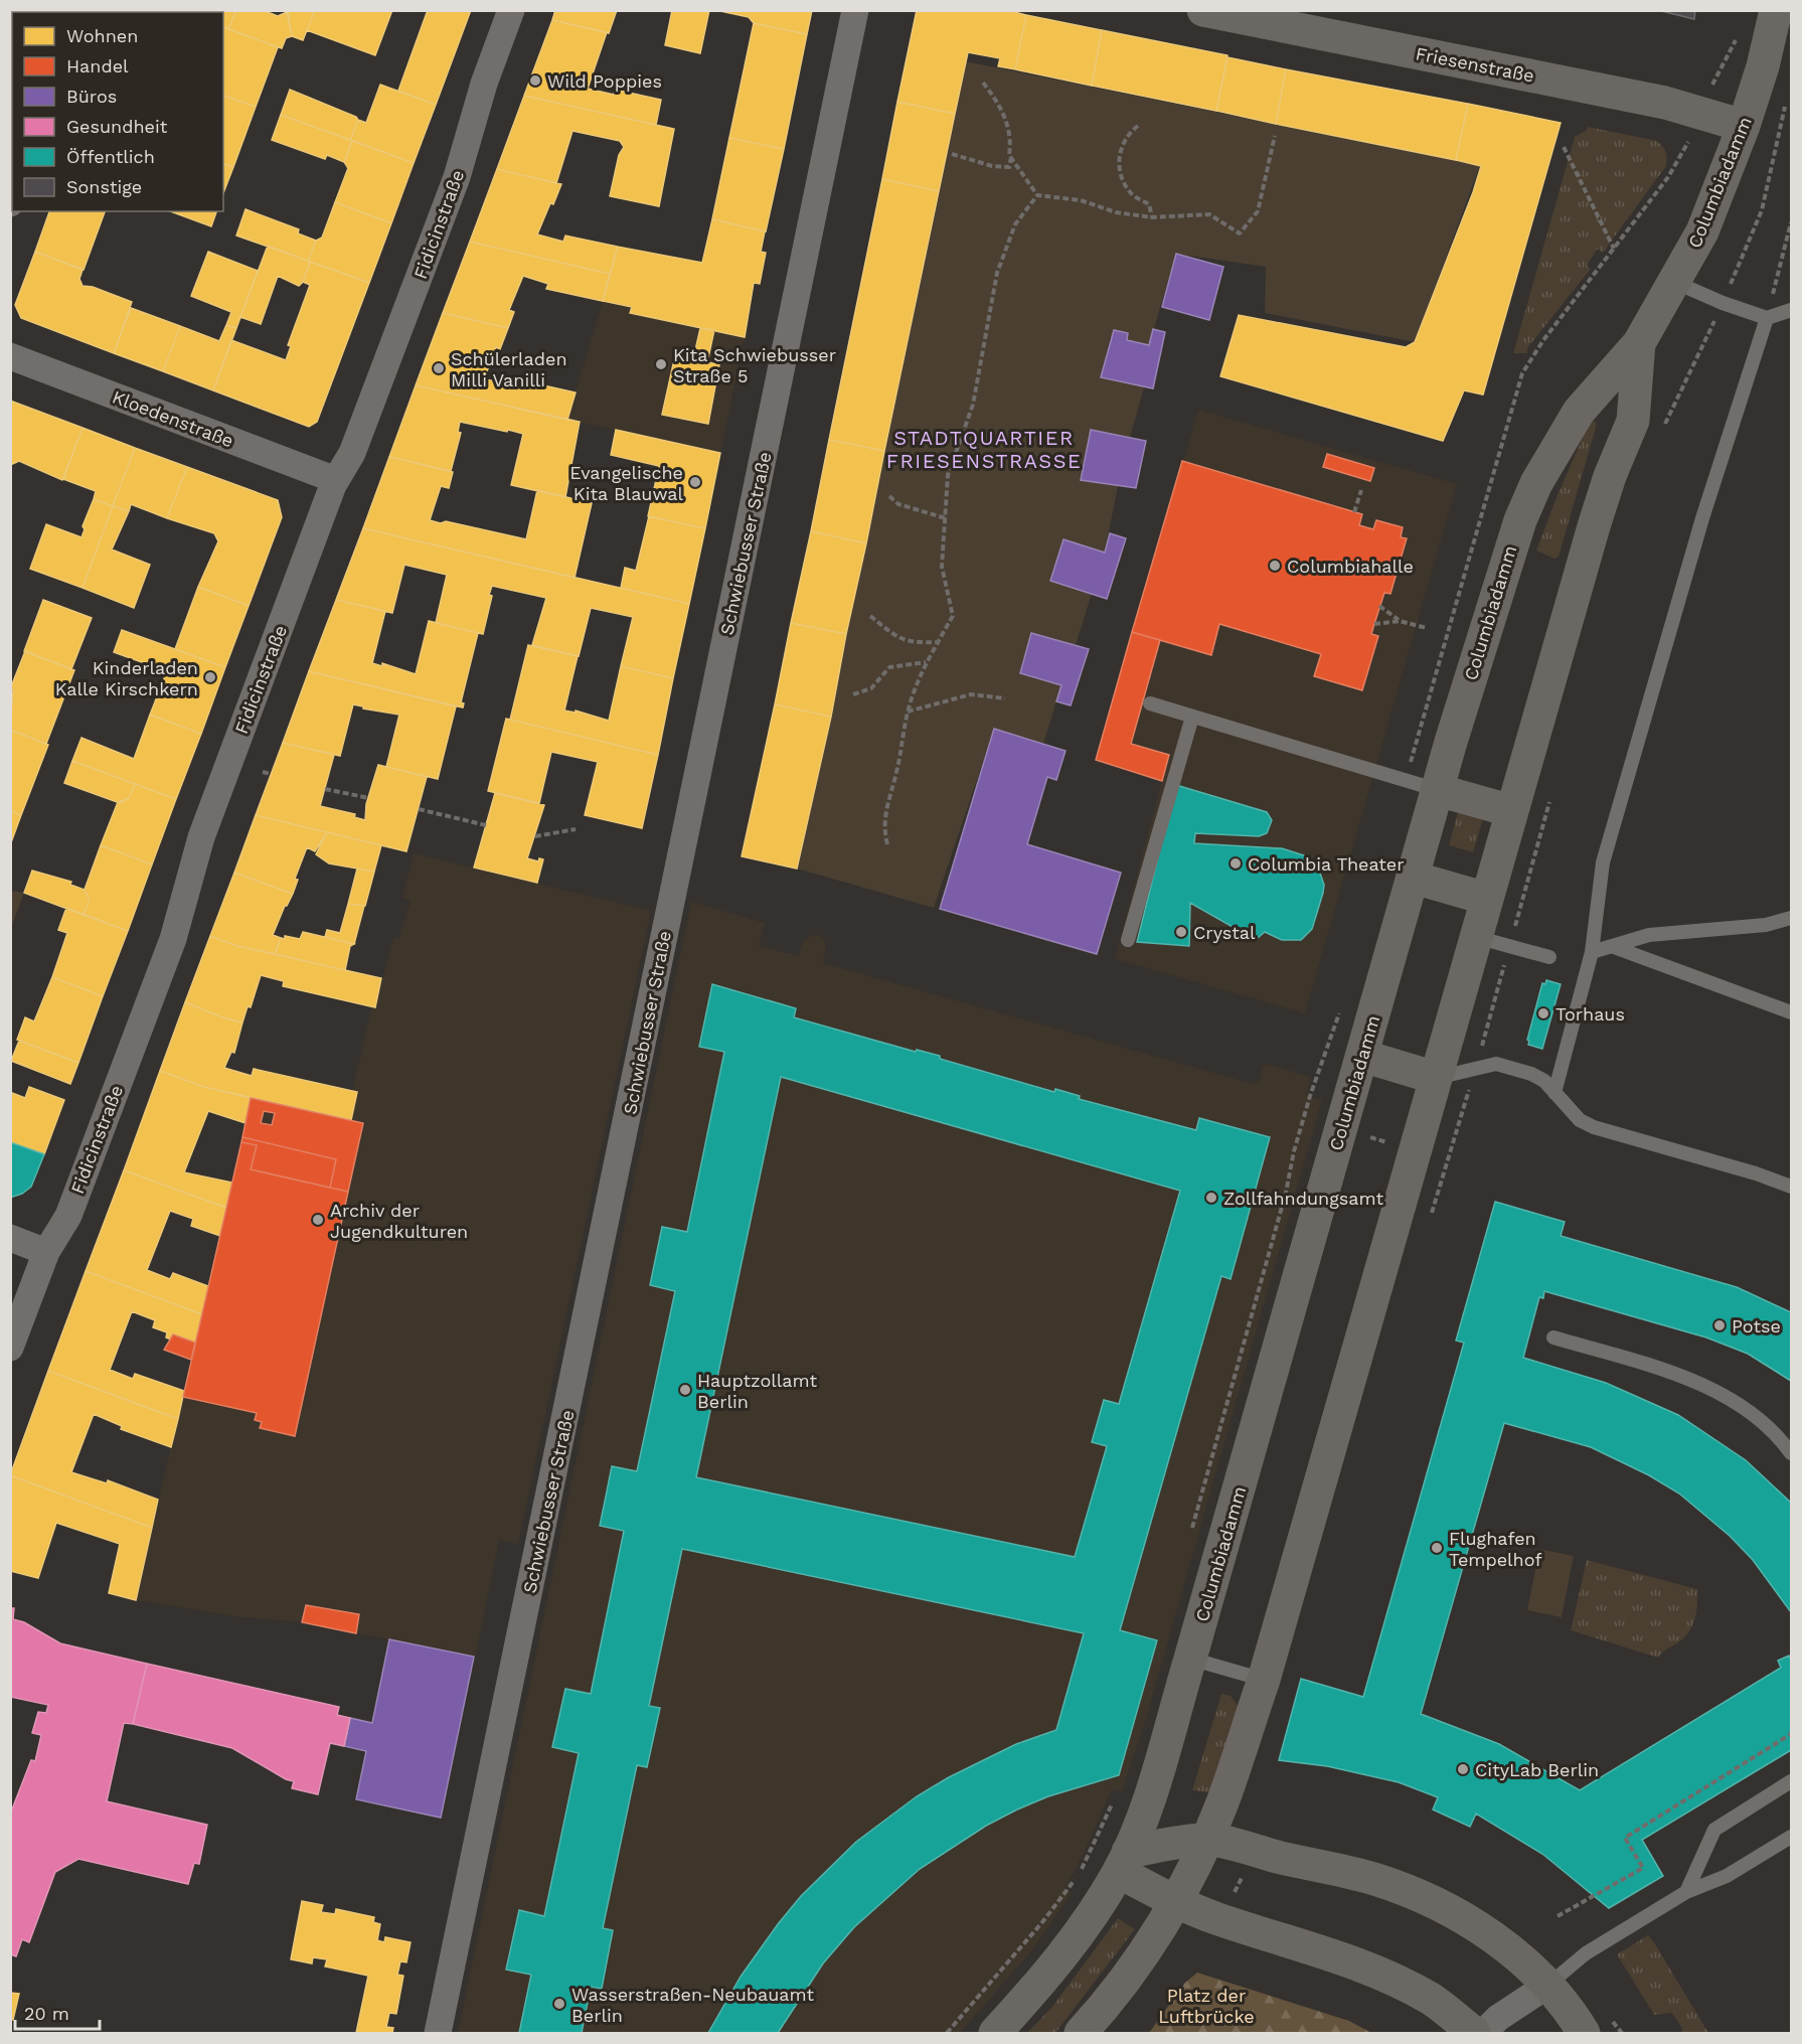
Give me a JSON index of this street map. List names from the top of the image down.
{
  "streets": {
    "main road": ["Friesenstraße", "Columbiadamm"],
    "street": ["Fidicinstraße", "Kloedenstraße", "Schwiebusser Straße"]
  },
  "crossings": [
    ["Friesenstraße", "Columbiadamm"],
    ["Fidicinstraße", "Kloedenstraße"]
  ],
  "districts": ["STADTQUARTIER FRIESENSTRASSE"],
  "parks": ["Platz der Luftbrücke"],
  "places": [
    "Wild Poppies",
    "Kita Schwiebusser Straße 5",
    "Schülerladen Milli Vanilli",
    "Evangelische Kita Blauwal",
    "Columbiahalle",
    "Kinderladen Kalle Kirschkern",
    "Columbia Theater",
    "Crystal",
    "Torhaus",
    "Zollfahndungsamt",
    "Archiv der Jugendkulturen",
    "Potse",
    "Hauptzollamt Berlin",
    "Flughafen Tempelhof",
    "CityLab Berlin",
    "Wasserstraßen-Neubauamt Berlin"
  ],
  "legend": [
    "Wohnen",
    "Handel",
    "Büros",
    "Gesundheit",
    "Öffentlich",
    "Sonstige"
  ],
  "scale_bar": "20 m"
}
